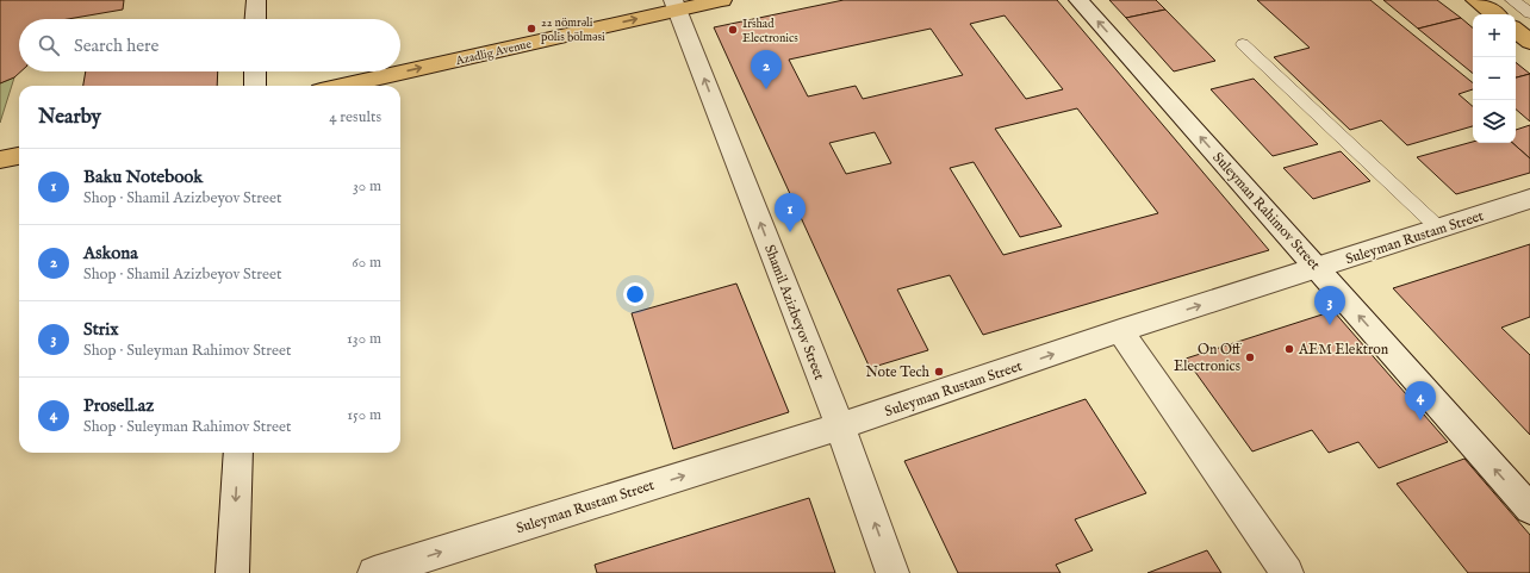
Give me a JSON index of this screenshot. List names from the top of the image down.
{
  "streets": {
    "main road": ["Azadlig Avenue"],
    "street": ["Suleyman Rahimov Street", "Suleyman Rustam Street", "Shamil Azizbeyov Street"]
  },
  "crossings": [
    ["Azadlig Avenue", "Shamil Azizbeyov Street"],
    ["Suleyman Rahimov Street", "Suleyman Rustam Street"],
    ["Suleyman Rustam Street", "Shamil Azizbeyov Street"]
  ],
  "one_way": ["Azadlig Avenue", "Suleyman Rustam Street", "Shamil Azizbeyov Street"],
  "places": [
    "22 nömrəli polis bölməsi",
    "Irshad Electronics",
    "AEM Elektron",
    "On Off Electronics",
    "Note Tech"
  ],
  "page": {
    "map_buttons": ["+", "−"],
    "search": "Search here",
    "pins": [
      "2",
      "1",
      "3",
      "4"
    ],
    "heading": ["Nearby", "4 results"],
    "list": [
      {
        "mark": "1",
        "name": "Baku Notebook",
        "note": "Shop · Shamil Azizbeyov Street",
        "value": "30 m"
      },
      {
        "mark": "2",
        "name": "Askona",
        "note": "Shop · Shamil Azizbeyov Street",
        "value": "60 m"
      },
      {
        "mark": "3",
        "name": "Strix",
        "note": "Shop · Suleyman Rahimov Street",
        "value": "130 m"
      },
      {
        "mark": "4",
        "name": "Prosell.az",
        "note": "Shop · Suleyman Rahimov Street",
        "value": "150 m"
      }
    ]
  }
}
